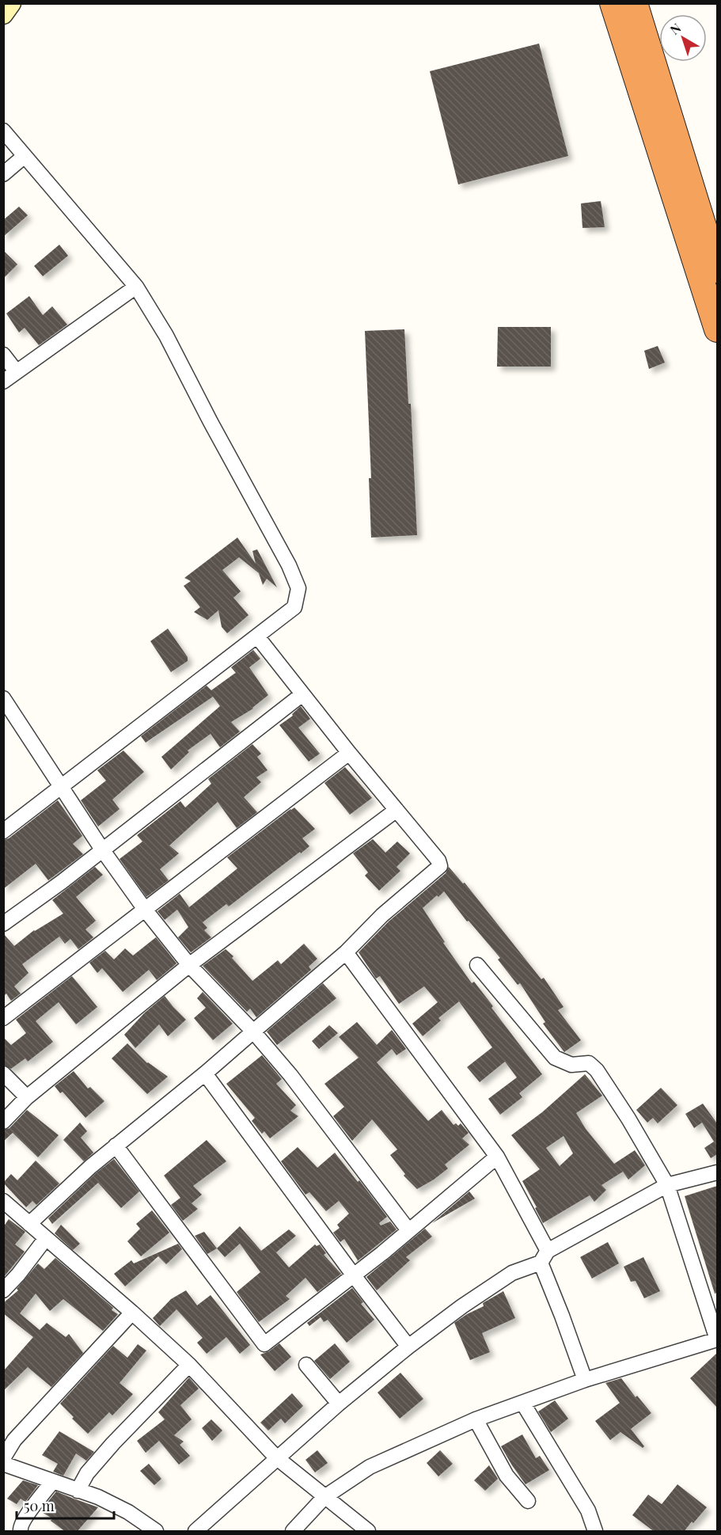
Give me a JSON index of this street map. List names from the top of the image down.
{
  "scale_bar": "50 m",
  "north": "top left"
}
